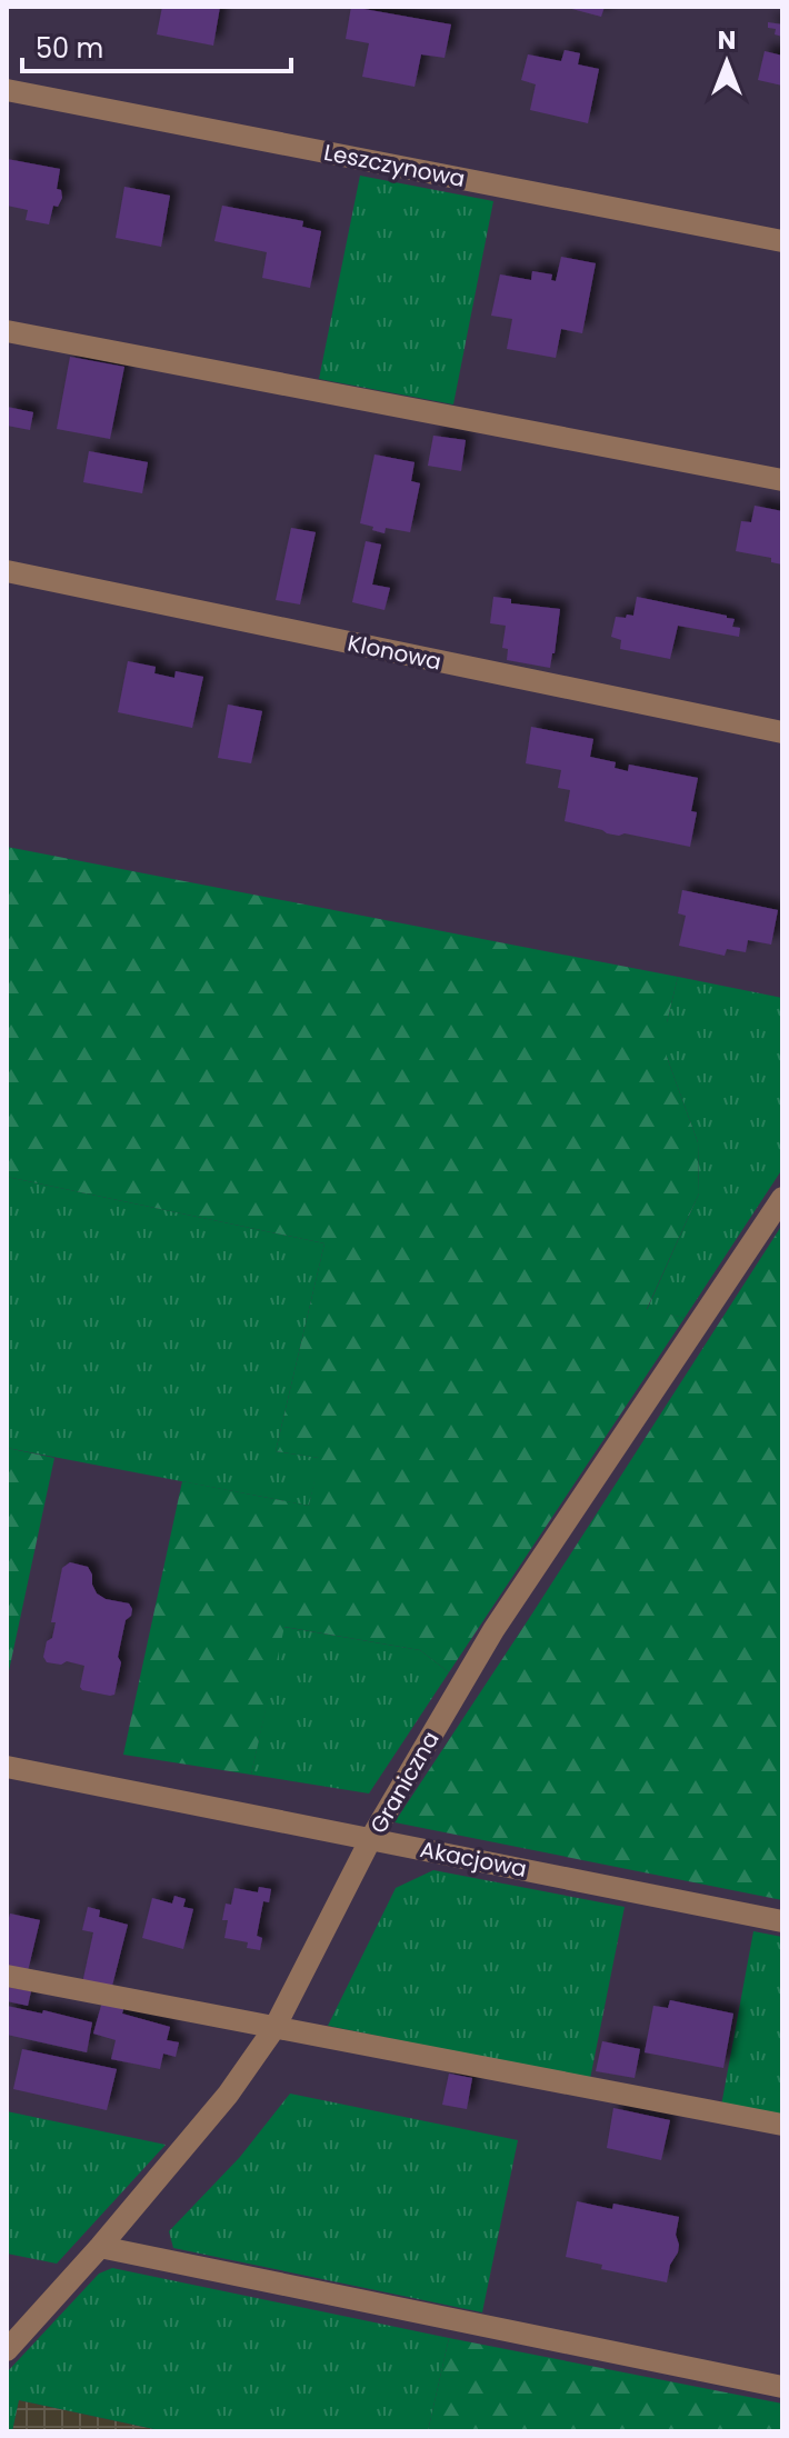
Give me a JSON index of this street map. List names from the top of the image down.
{
  "streets": {
    "street": [
      "Leszczynowa",
      "Klonowa",
      "Graniczna",
      "Akacjowa"
    ]
  },
  "crossings": [
    ["Graniczna", "Akacjowa"]
  ],
  "scale_bar": "50 m",
  "north": "top"
}
